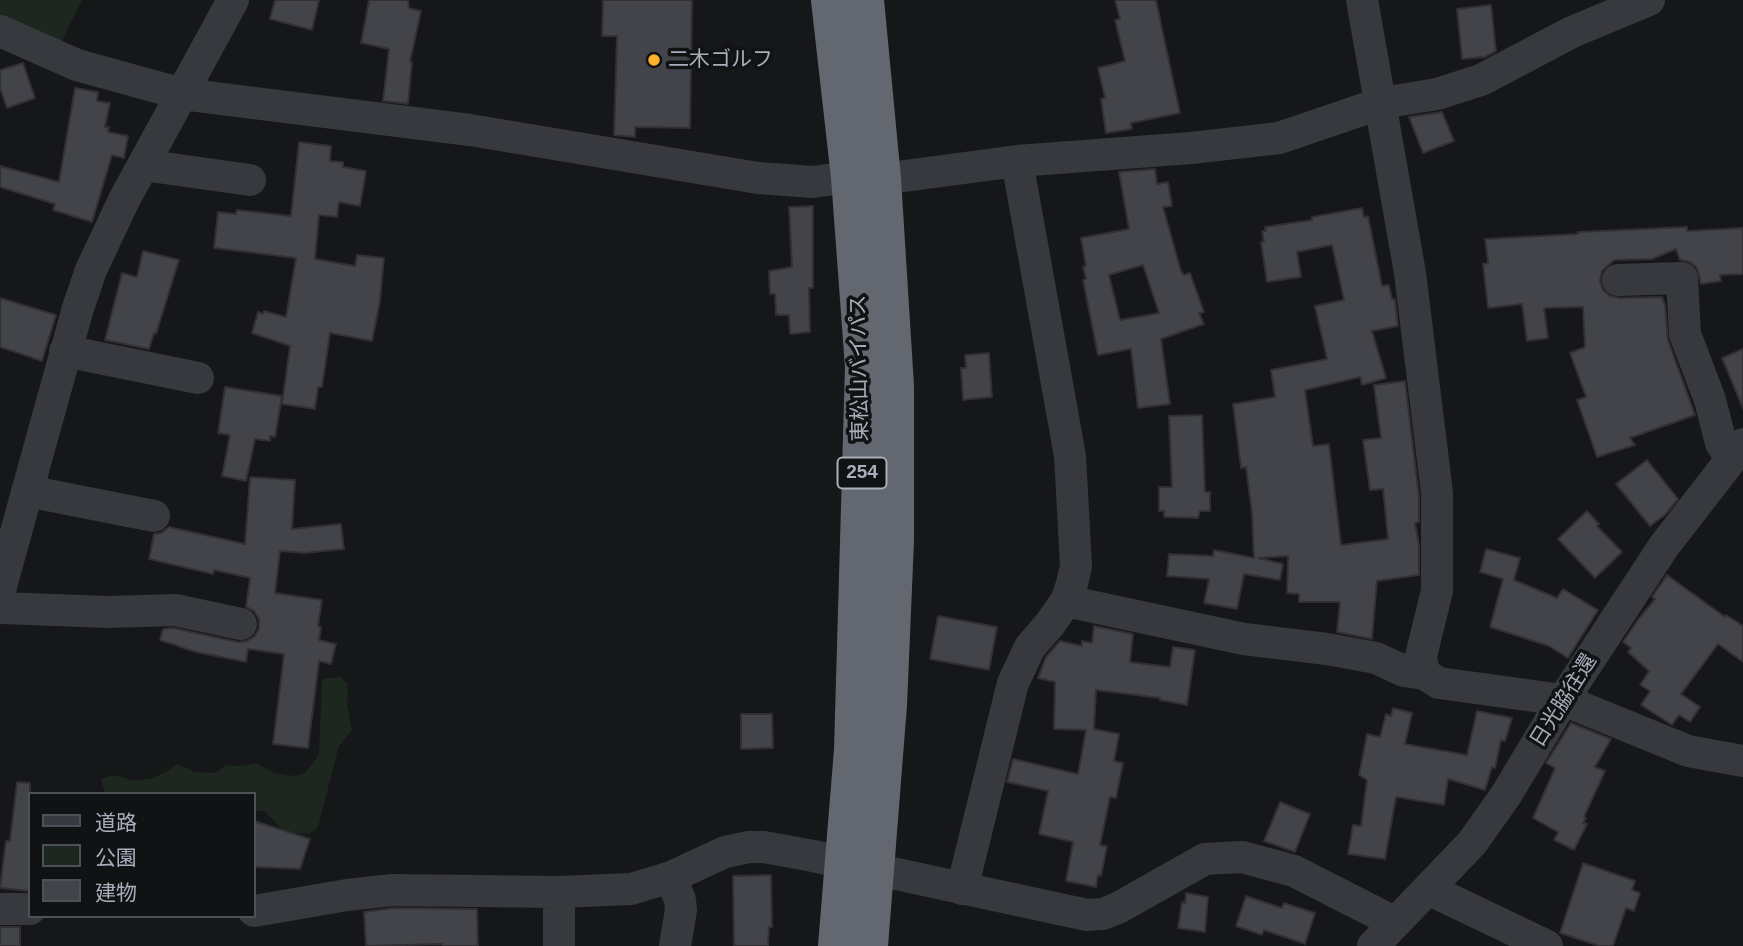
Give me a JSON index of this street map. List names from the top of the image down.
{
  "streets": {
    "highway": ["東松山バイパス", "254"],
    "street": ["日光脇往還"]
  },
  "places": ["二木ゴルフ"],
  "legend": ["道路", "公園", "建物"]
}
